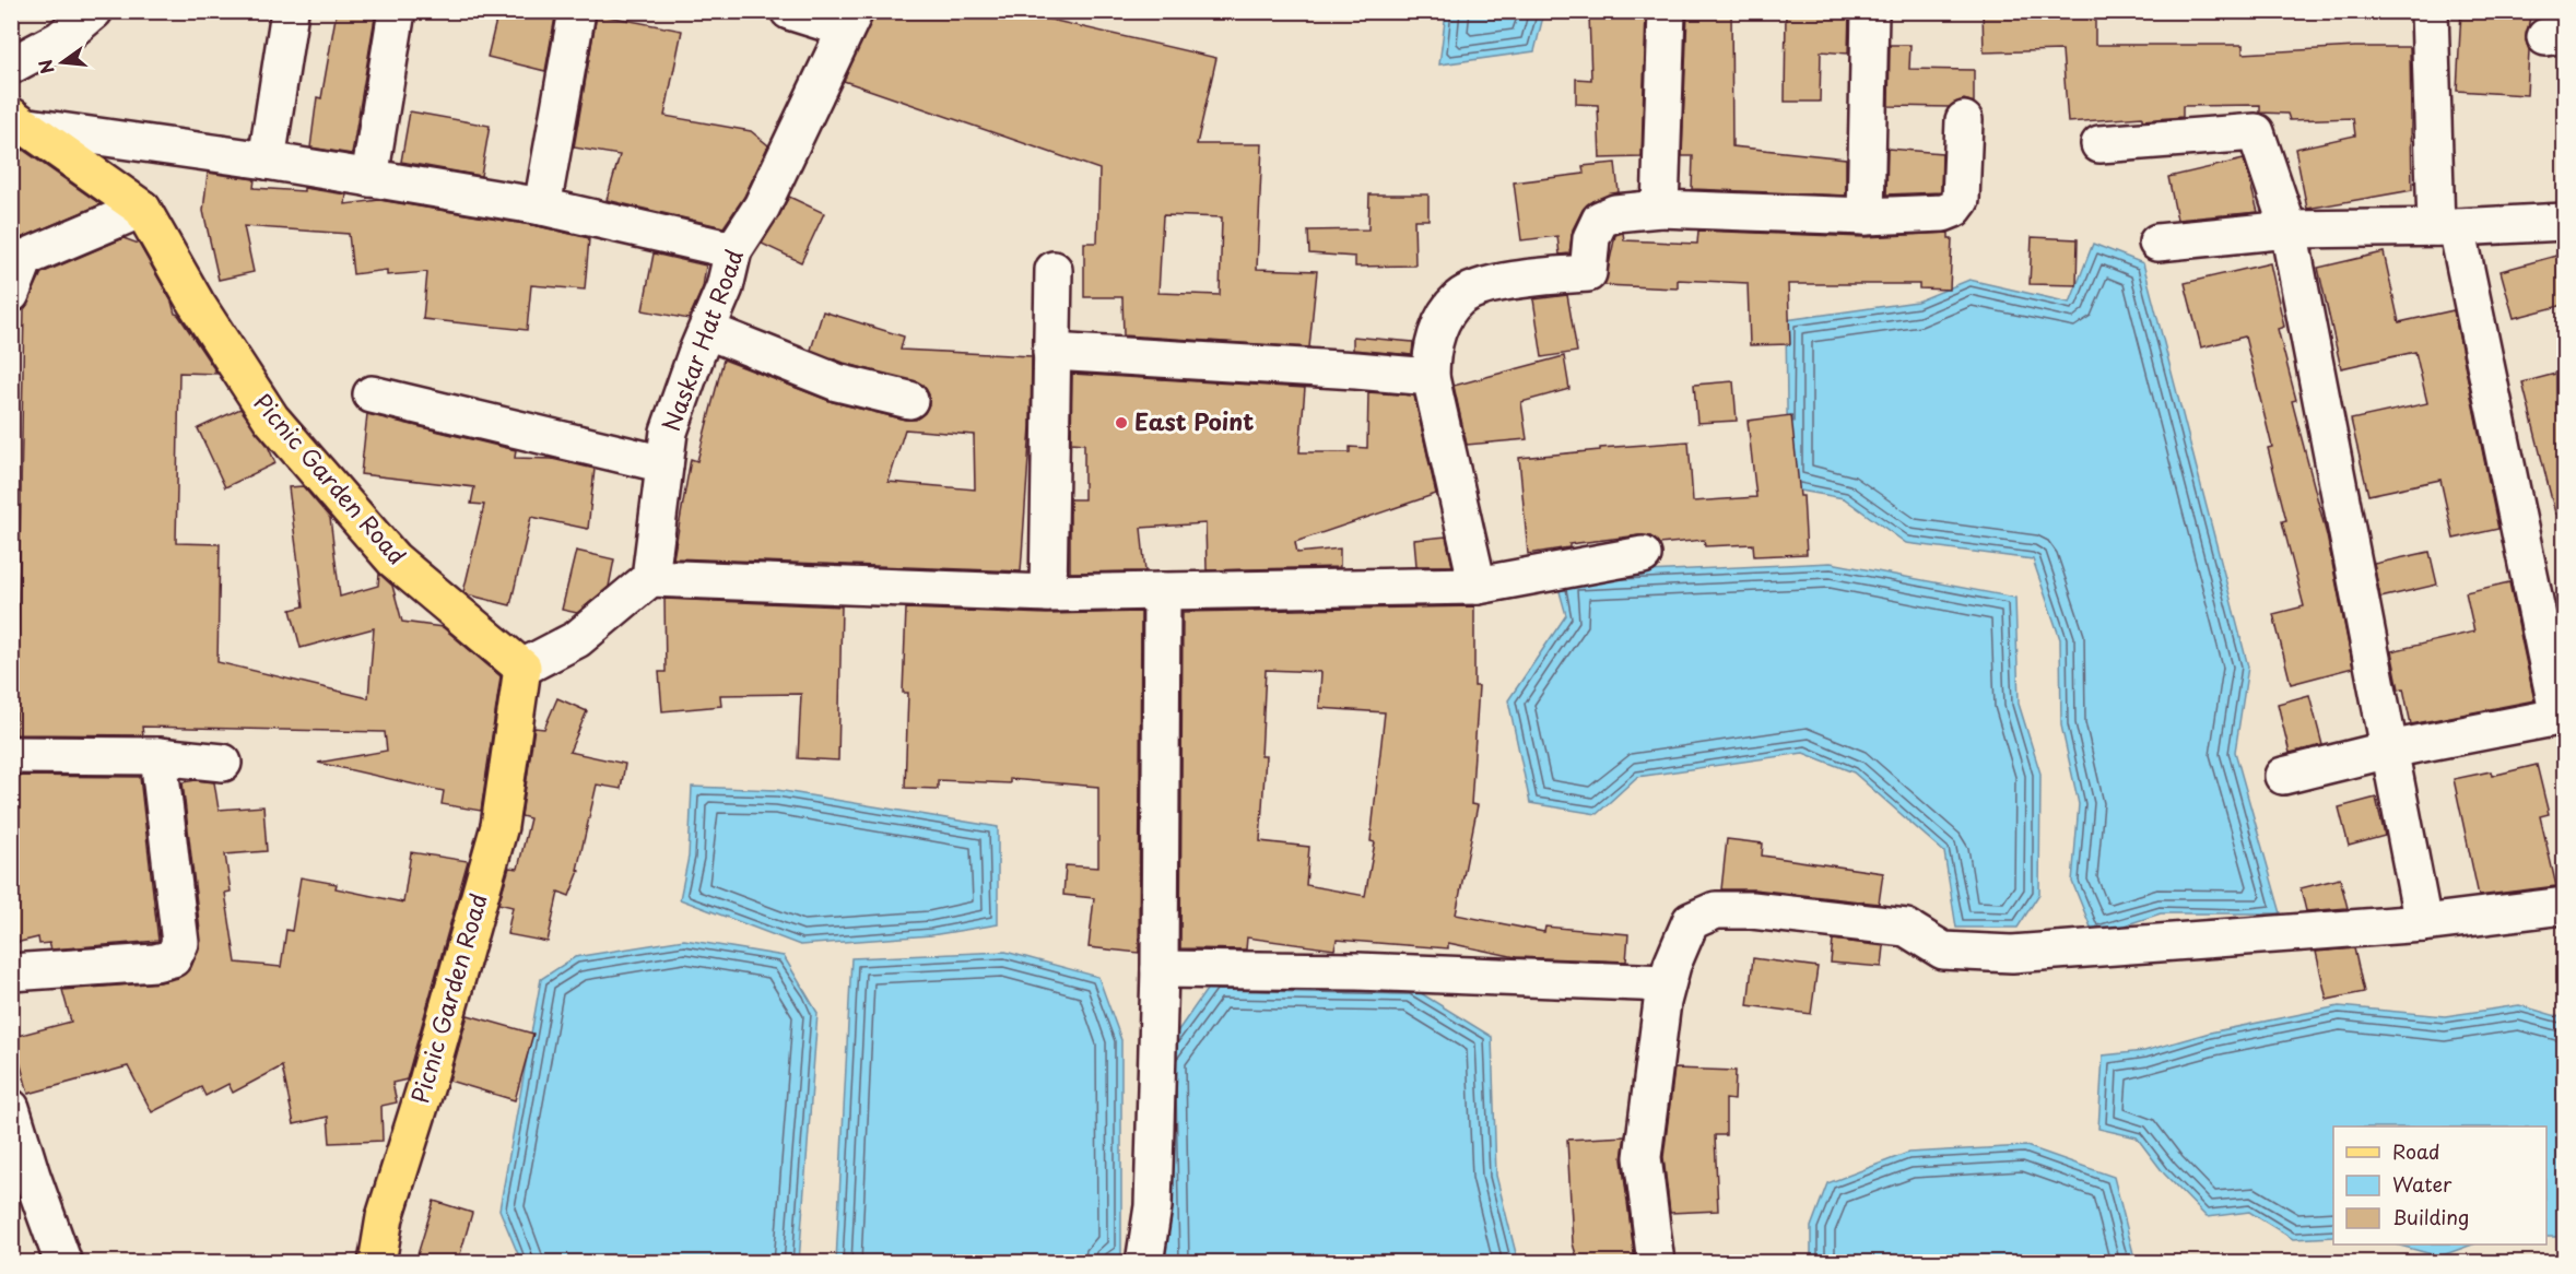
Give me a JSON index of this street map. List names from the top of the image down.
{
  "streets": {
    "main road": ["Picnic Garden Road"],
    "street": ["Naskar Hat Road"]
  },
  "places": ["East Point"],
  "legend": ["Road", "Water", "Building"],
  "north": "left"
}
